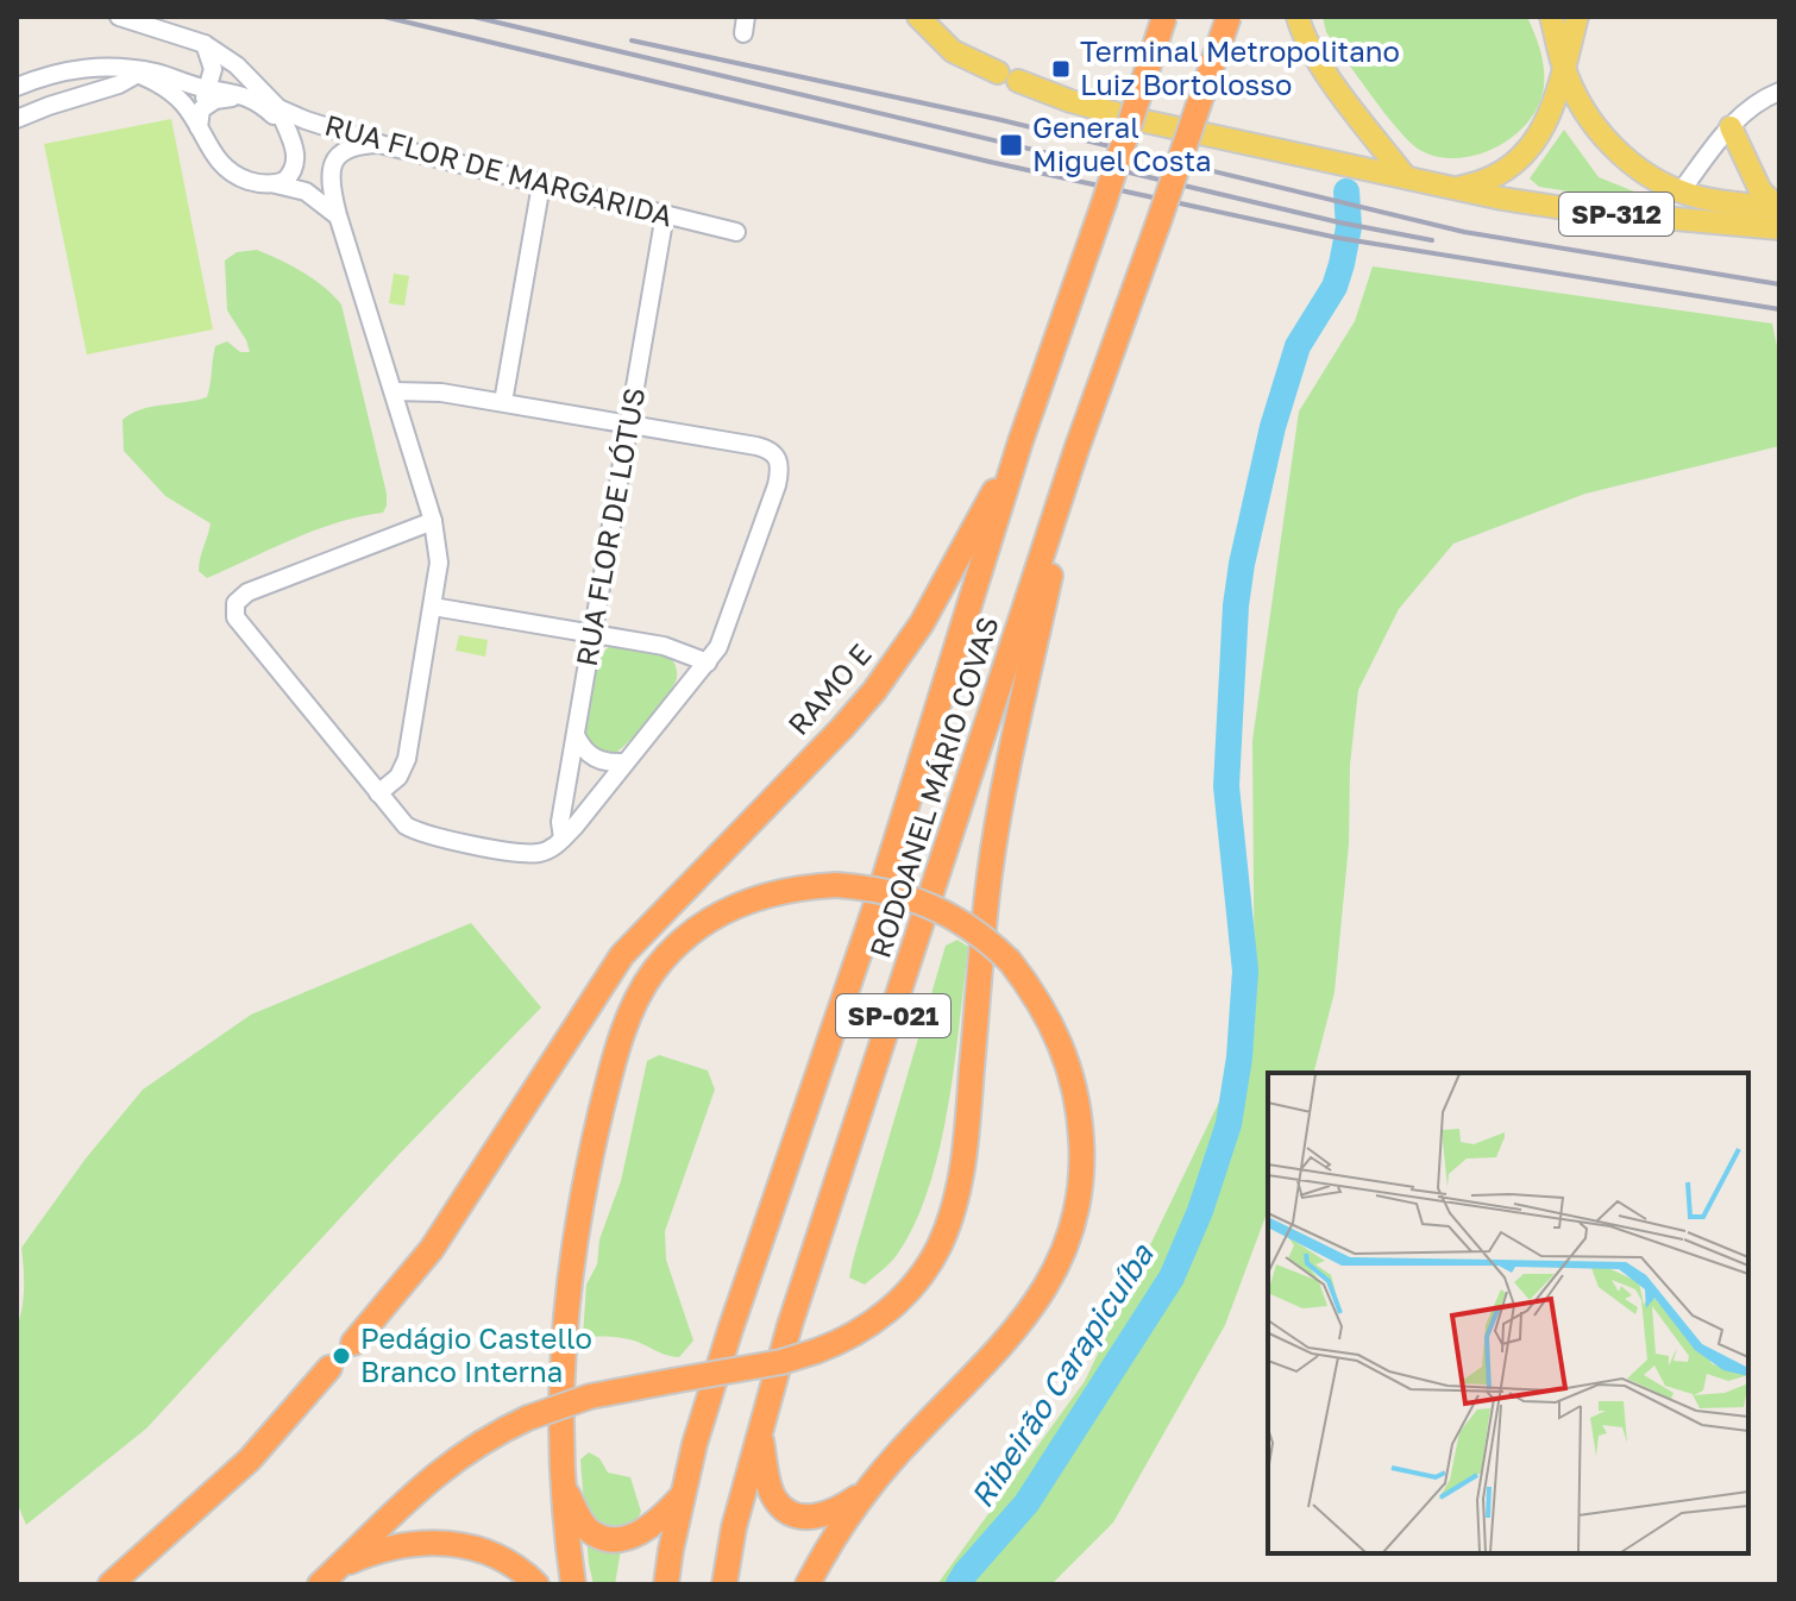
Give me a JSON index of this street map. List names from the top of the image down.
{
  "streets": {
    "highway": ["RAMO E", "RODOANEL MÁRIO COVAS", "SP-021"],
    "main road": ["SP-312"],
    "street": ["RUA FLOR DE MARGARIDA", "RUA FLOR DE LÓTUS"]
  },
  "crossings": [
    ["RUA FLOR DE MARGARIDA", "RUA FLOR DE LÓTUS"],
    ["RAMO E", "RODOANEL MÁRIO COVAS"]
  ],
  "water": ["Ribeirão Carapicuíba"],
  "places": {
    "transit": ["Terminal Metropolitano Luiz Bortolosso", "General Miguel Costa"],
    "other": ["Pedágio Castello Branco Interna"]
  }
}
